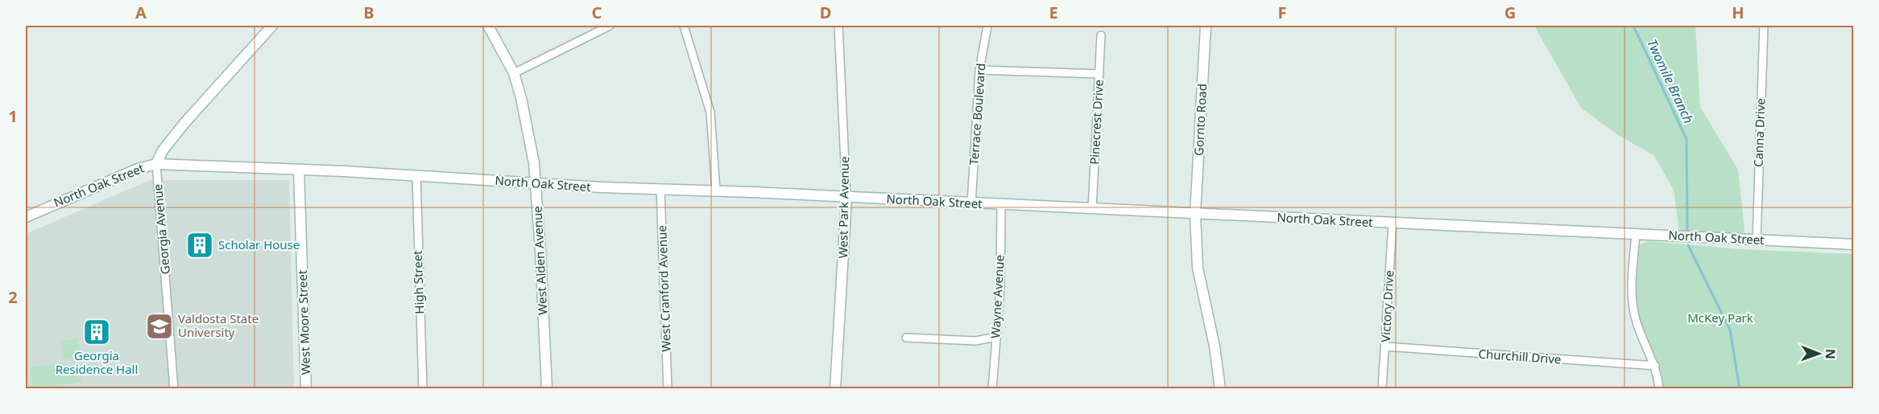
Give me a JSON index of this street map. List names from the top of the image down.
{
  "streets": {
    "street": [
      "Terrace Boulevard",
      "Gornto Road",
      "Pinecrest Drive",
      "Canna Drive",
      "North Oak Street",
      "West Park Avenue",
      "Georgia Avenue",
      "West Alden Avenue",
      "High Street",
      "West Cranford Avenue",
      "Wayne Avenue",
      "Victory Drive",
      "West Moore Street",
      "Churchill Drive"
    ]
  },
  "crossings": [
    ["Terrace Boulevard", "North Oak Street"],
    ["Gornto Road", "North Oak Street"],
    ["Pinecrest Drive", "North Oak Street"],
    ["Canna Drive", "North Oak Street"],
    ["North Oak Street", "West Park Avenue"],
    ["North Oak Street", "Georgia Avenue"],
    ["North Oak Street", "West Alden Avenue"],
    ["North Oak Street", "High Street"],
    ["North Oak Street", "West Cranford Avenue"],
    ["North Oak Street", "Wayne Avenue"],
    ["North Oak Street", "Victory Drive"],
    ["North Oak Street", "West Moore Street"],
    ["Victory Drive", "Churchill Drive"]
  ],
  "water": ["Twomile Branch"],
  "parks": ["McKey Park"],
  "places": {
    "building": ["Scholar House", "Georgia Residence Hall"],
    "school or university": ["Valdosta State University"]
  },
  "north": "right",
  "grid": {
    "columns": [
      "A",
      "B",
      "C",
      "D",
      "E",
      "F",
      "G",
      "H"
    ],
    "rows": ["1", "2"]
  }
}
